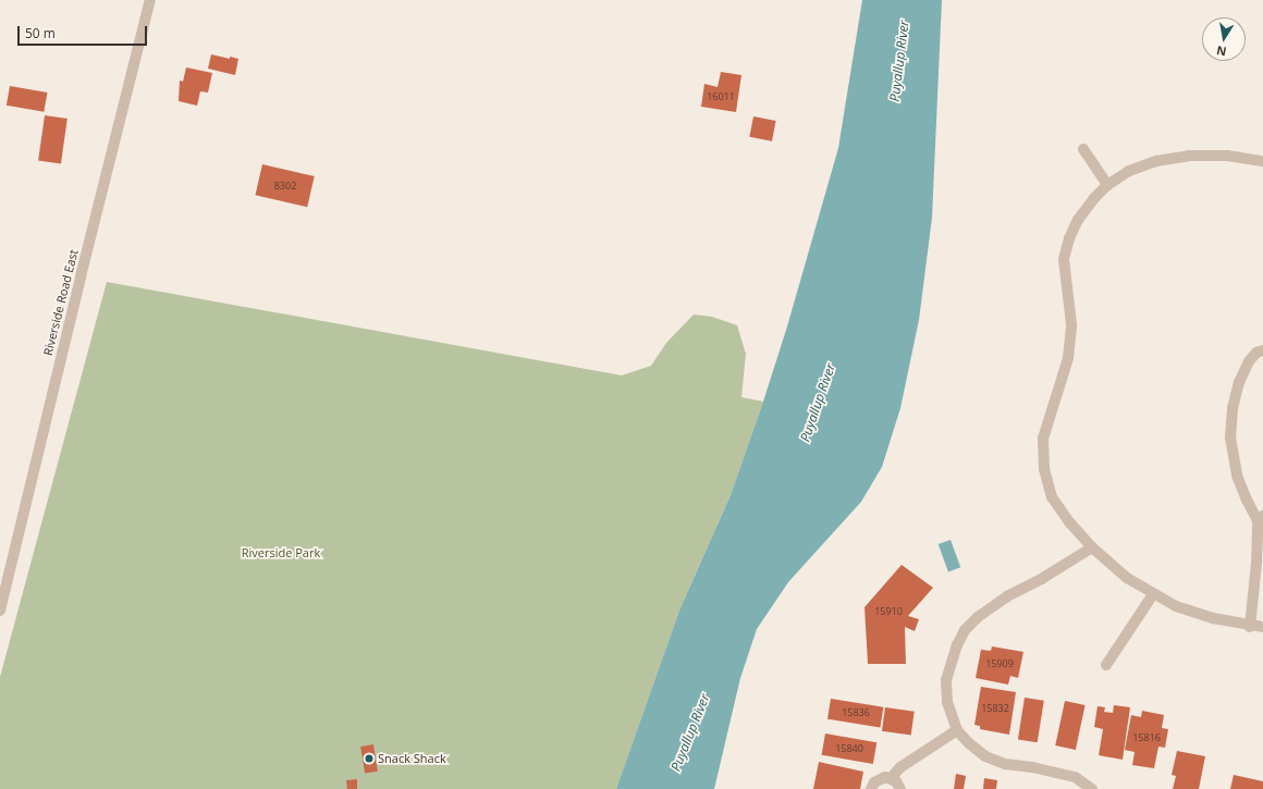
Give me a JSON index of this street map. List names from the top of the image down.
{
  "streets": {
    "street": ["Riverside Road East"]
  },
  "water": ["Puyallup River"],
  "parks": ["Riverside Park"],
  "places": ["Snack Shack"],
  "house_numbers": [
    "16011",
    "8302",
    "15910",
    "15909",
    "15832",
    "15836",
    "15816",
    "15840"
  ],
  "scale_bar": "50 m",
  "north": "bottom"
}
